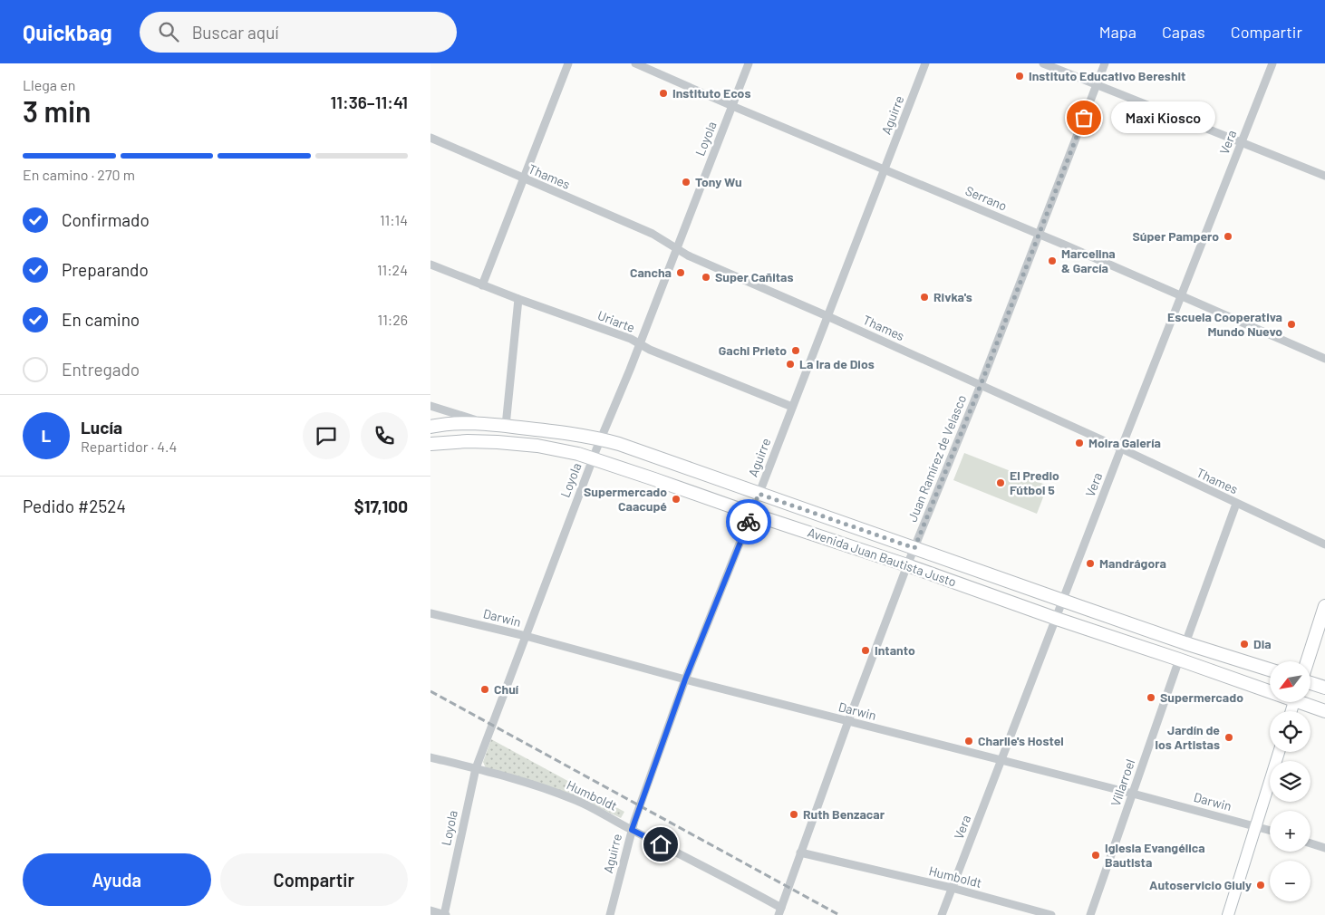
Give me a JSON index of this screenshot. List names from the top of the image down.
{
  "streets": {
    "main road": ["Avenida Juan Bautista Justo"],
    "street": [
      "Aguirre",
      "Loyola",
      "Vera",
      "Thames",
      "Serrano",
      "Uriarte",
      "Juan Ramírez de Velasco",
      "Darwin",
      "Villarroel",
      "Humboldt"
    ]
  },
  "crossings": [
    ["Aguirre", "Thames"],
    ["Aguirre", "Serrano"],
    ["Aguirre", "Uriarte"],
    ["Aguirre", "Avenida Juan Bautista Justo"],
    ["Aguirre", "Darwin"],
    ["Aguirre", "Humboldt"],
    ["Loyola", "Thames"],
    ["Loyola", "Serrano"],
    ["Loyola", "Uriarte"],
    ["Loyola", "Avenida Juan Bautista Justo"],
    ["Loyola", "Darwin"],
    ["Loyola", "Humboldt"],
    ["Vera", "Thames"],
    ["Vera", "Serrano"],
    ["Vera", "Avenida Juan Bautista Justo"],
    ["Vera", "Darwin"],
    ["Vera", "Humboldt"],
    ["Thames", "Juan Ramírez de Velasco"],
    ["Serrano", "Juan Ramírez de Velasco"],
    ["Juan Ramírez de Velasco", "Avenida Juan Bautista Justo"],
    ["Juan Ramírez de Velasco", "Darwin"],
    ["Juan Ramírez de Velasco", "Humboldt"],
    ["Avenida Juan Bautista Justo", "Villarroel"],
    ["Darwin", "Villarroel"]
  ],
  "places": [
    "Instituto Educativo Bereshit",
    "Instituto Ecos",
    "Maxi Kiosco",
    "Tony Wu",
    "Súper Pampero",
    "Marcelina & García",
    "Cancha",
    "Super Cañitas",
    "Rivka's",
    "Escuela Cooperativa Mundo Nuevo",
    "Gachi Prieto",
    "La Ira de Dios",
    "Moira Galería",
    "El Predio Fútbol 5",
    "Supermercado Caacupé",
    "Mandrágora",
    "Dia",
    "Intanto",
    "Chuí",
    "Supermercado",
    "Jardín de los Artistas",
    "Charlie's Hostel",
    "Ruth Benzacar",
    "Iglesia Evangélica Bautista",
    "Autoservicio Giuly"
  ],
  "north": "bottom left",
  "page": {
    "header": "Quickbag",
    "search": "Buscar aquí",
    "nav": ["Mapa", "Capas", "Compartir"],
    "heading": ["3 min", "Llega en", "11:36–11:41"],
    "panel": [
      "Lucía",
      "Repartidor · 4.4",
      "Pedido #2524",
      "$17,100"
    ],
    "bubble": "Maxi Kiosco",
    "bar": "En camino · 270 m",
    "list": [
      ["Confirmado", "11:14"],
      ["Preparando", "11:24"],
      ["En camino", "11:26"],
      "Entregado"
    ],
    "round": "L",
    "map_buttons": ["+", "−"],
    "buttons": ["Ayuda", "Compartir"]
  }
}
